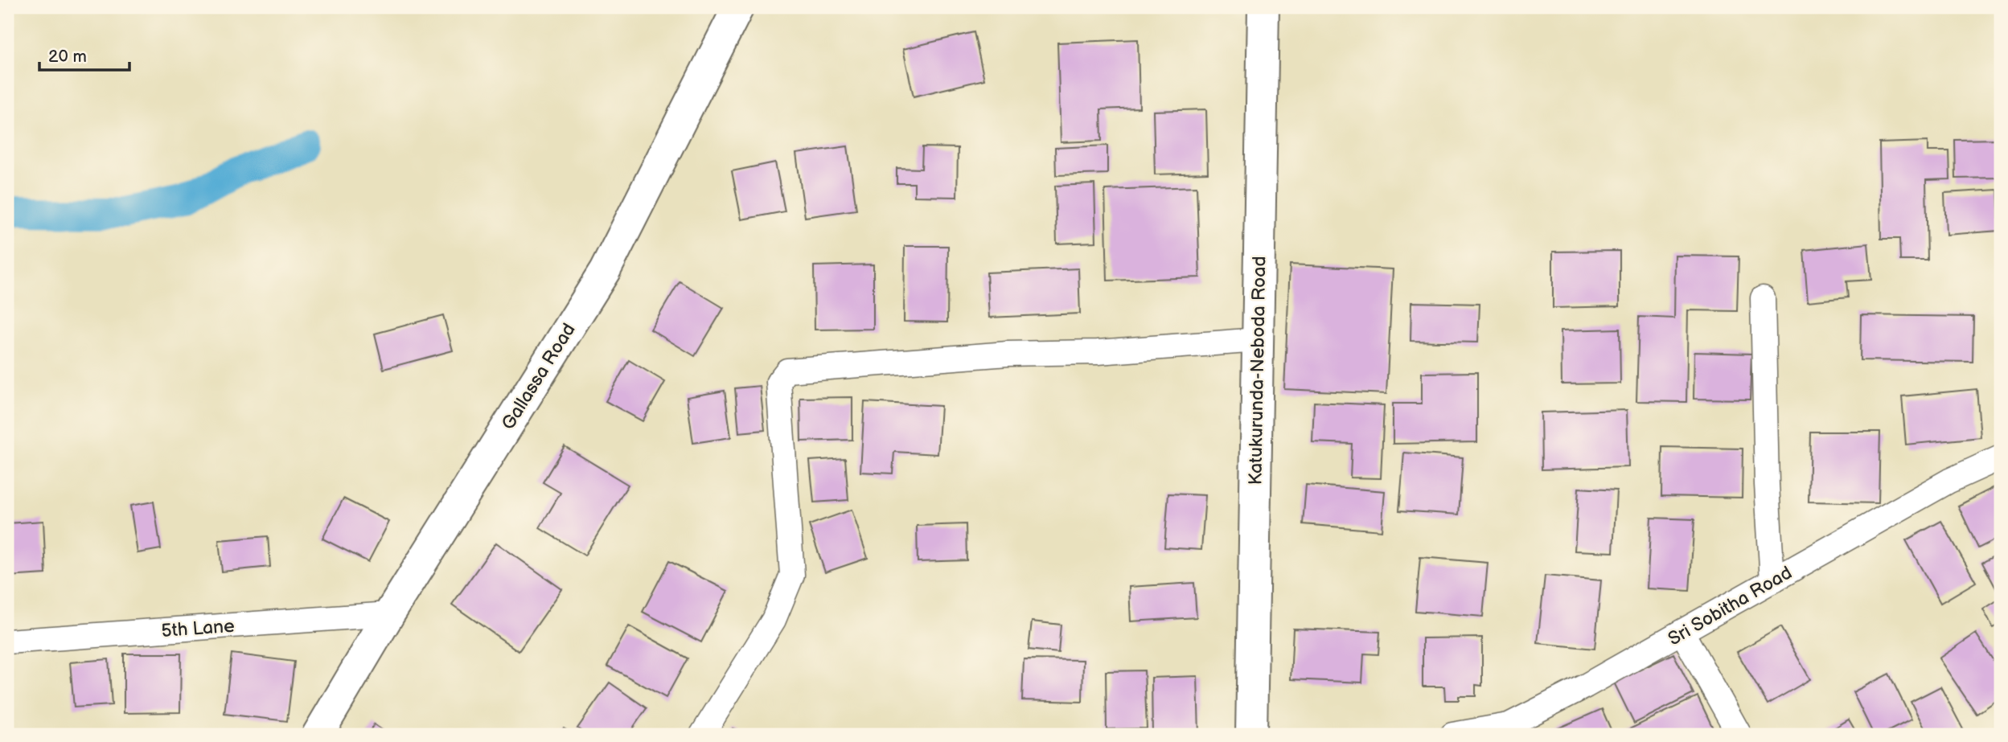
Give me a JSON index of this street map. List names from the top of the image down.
{
  "streets": {
    "main road": ["Katukurunda-Neboda Road", "Gallassa Road"],
    "street": ["Sri Sobitha Road", "5th Lane"]
  },
  "crossings": [
    ["Gallassa Road", "5th Lane"]
  ],
  "scale_bar": "20 m"
}
